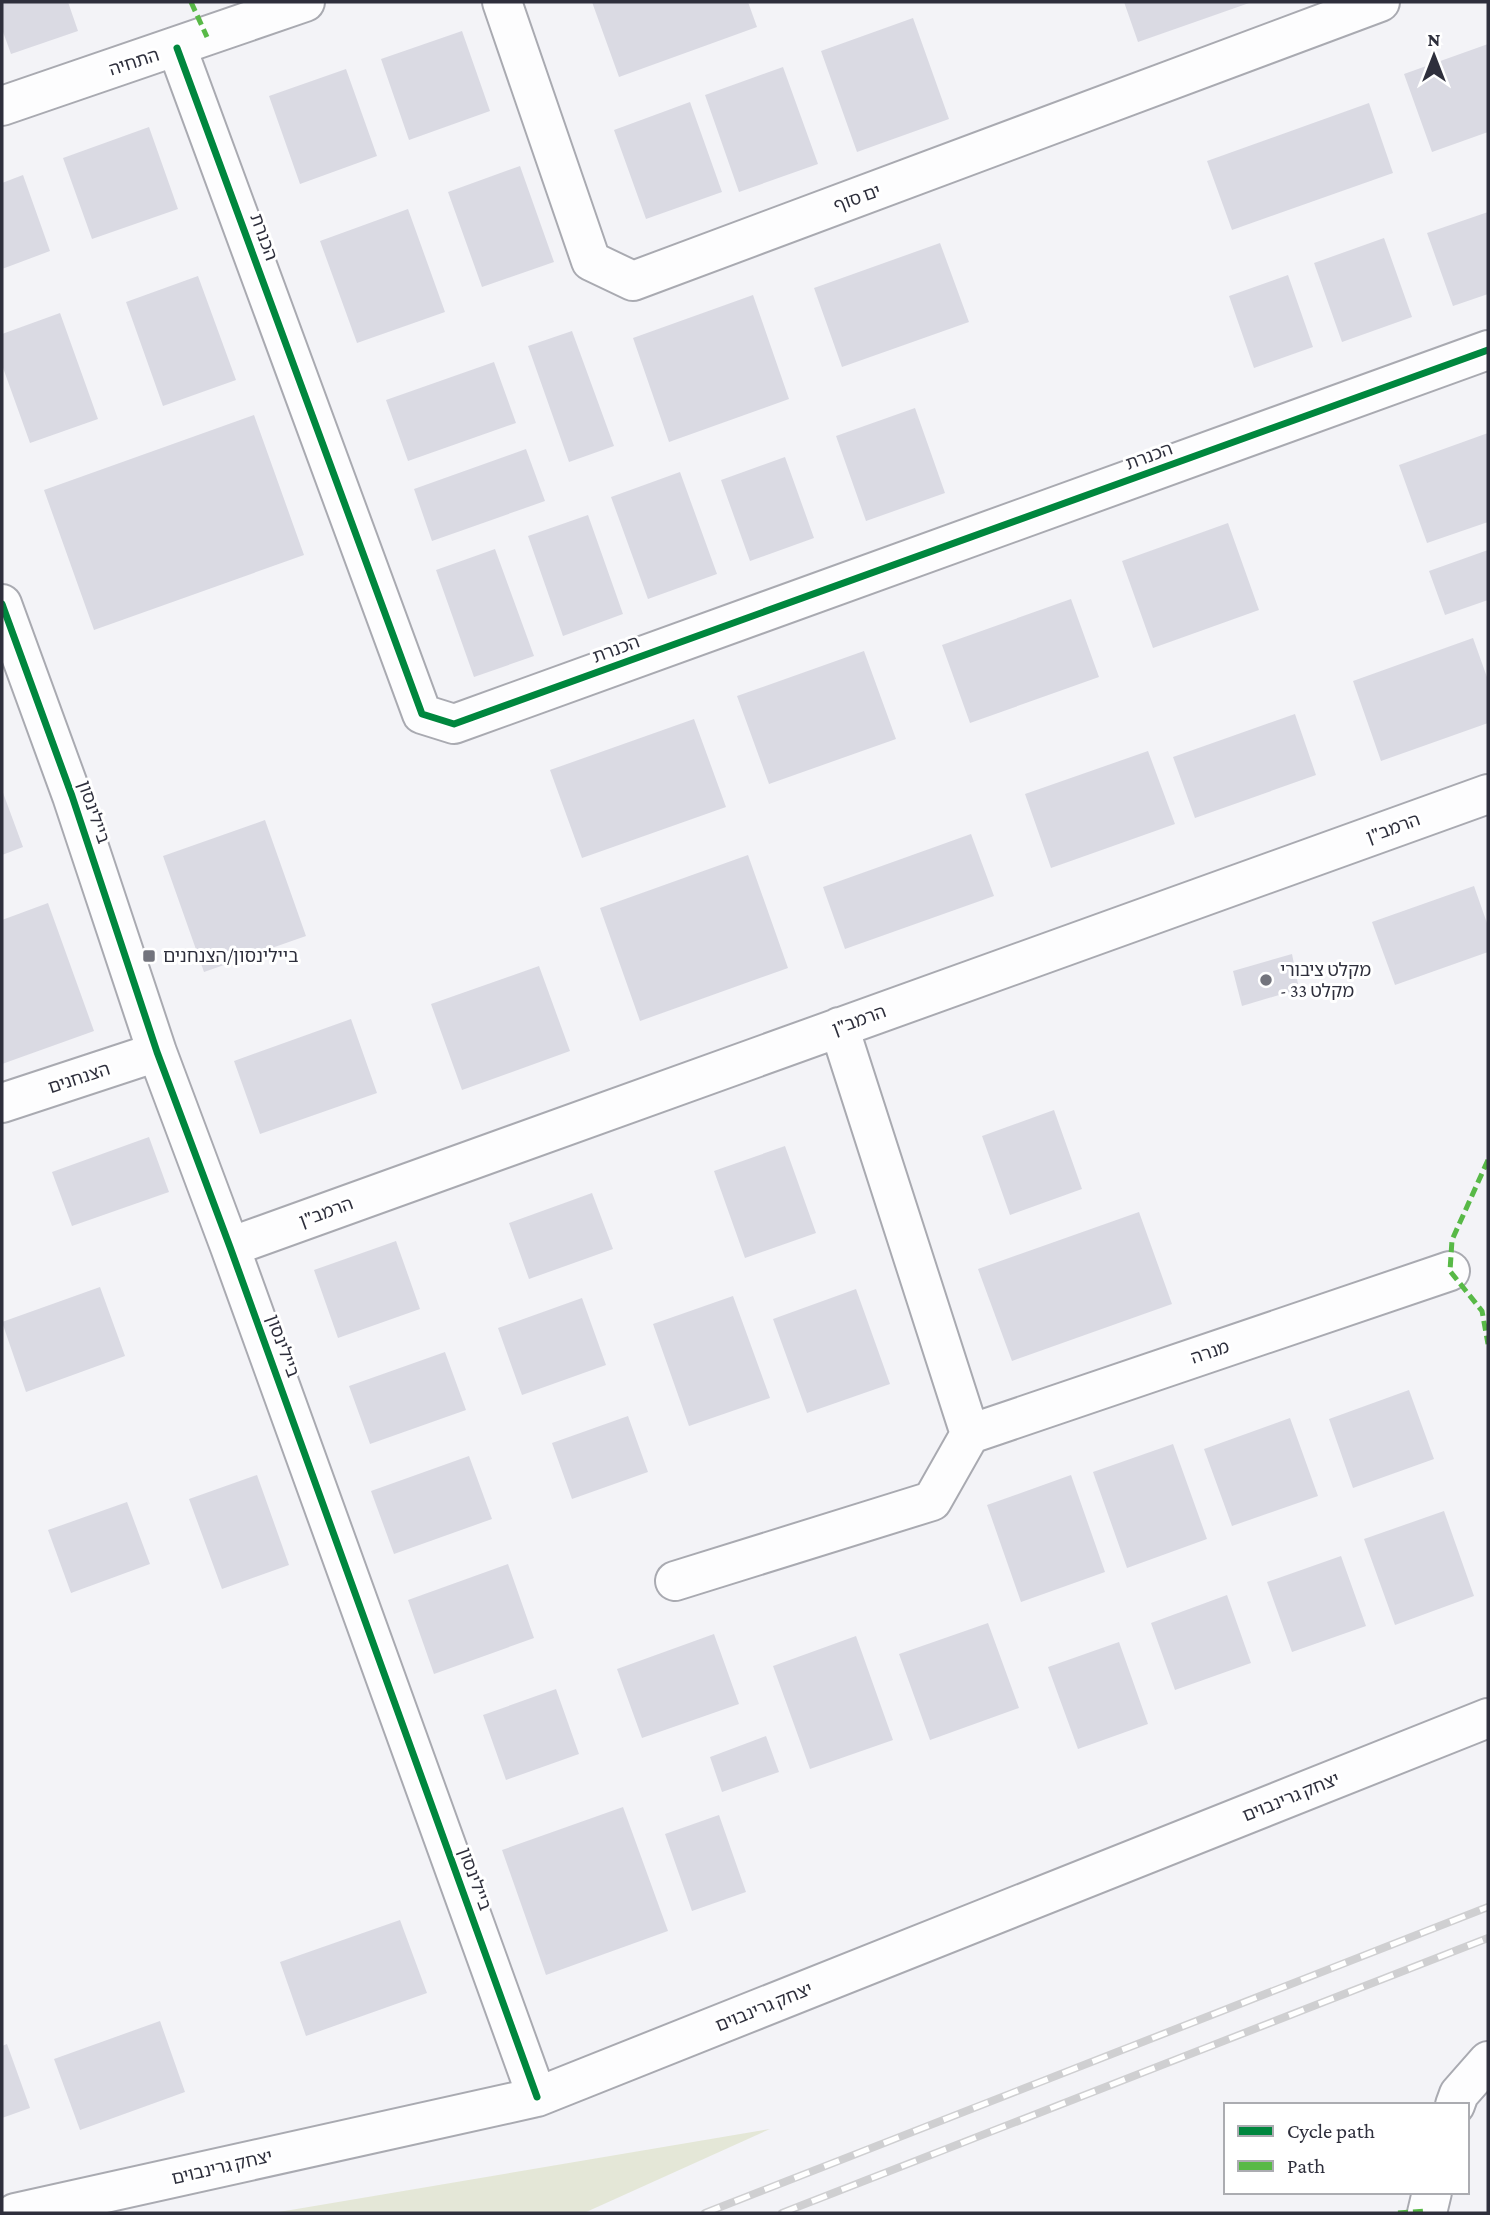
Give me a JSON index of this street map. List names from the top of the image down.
{
  "streets": {
    "street": [
      "התחיה",
      "ים סוף",
      "הכנרת",
      "ביילינסון",
      "הרמב\"ן",
      "הצנחנים",
      "מנרה",
      "יצחק גרינבוים"
    ]
  },
  "crossings": [
    ["התחיה", "הכנרת"],
    ["ביילינסון", "הרמב\"ן"],
    ["ביילינסון", "הצנחנים"],
    ["ביילינסון", "יצחק גרינבוים"]
  ],
  "places": {
    "transit": ["ביילינסון/הצנחנים"],
    "other": ["מקלט ציבורי - מקלט 33"]
  },
  "legend": ["Cycle path", "Path"],
  "north": "top"
}
